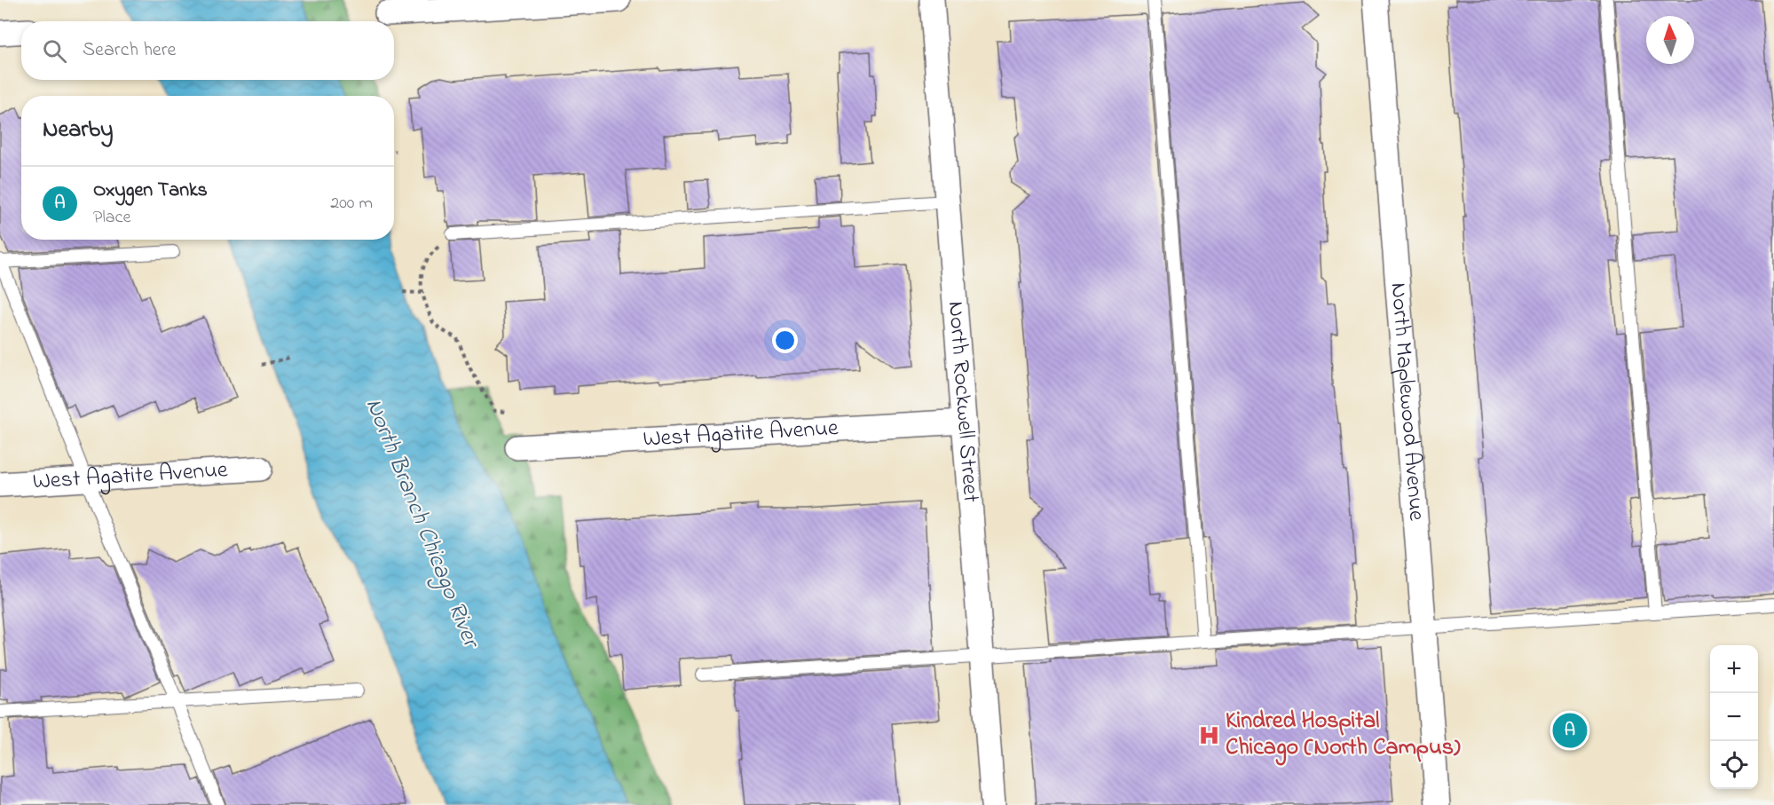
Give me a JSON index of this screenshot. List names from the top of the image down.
{
  "streets": {
    "street": ["North Rockwell Street", "North Maplewood Avenue", "West Agatite Avenue"]
  },
  "crossings": [
    ["North Rockwell Street", "West Agatite Avenue"]
  ],
  "water": ["North Branch Chicago River"],
  "places": {
    "hospital": ["Kindred Hospital Chicago (North Campus)"]
  },
  "north": "top",
  "page": {
    "search": "Search here",
    "heading": "Nearby",
    "list": [
      {
        "mark": "A",
        "name": "Oxygen Tanks",
        "note": "Place",
        "value": "200 m"
      }
    ],
    "map_buttons": ["+", "−"],
    "pins": "A"
  }
}
